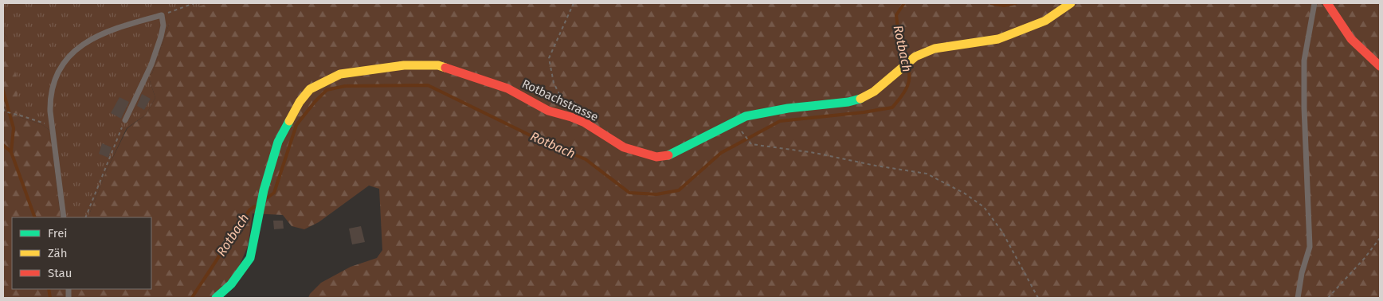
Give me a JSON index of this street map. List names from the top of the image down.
{
  "streets": {
    "street": ["Rotbachstrasse"]
  },
  "water": ["Rotbach"],
  "legend": ["Frei", "Zäh", "Stau"]
}
